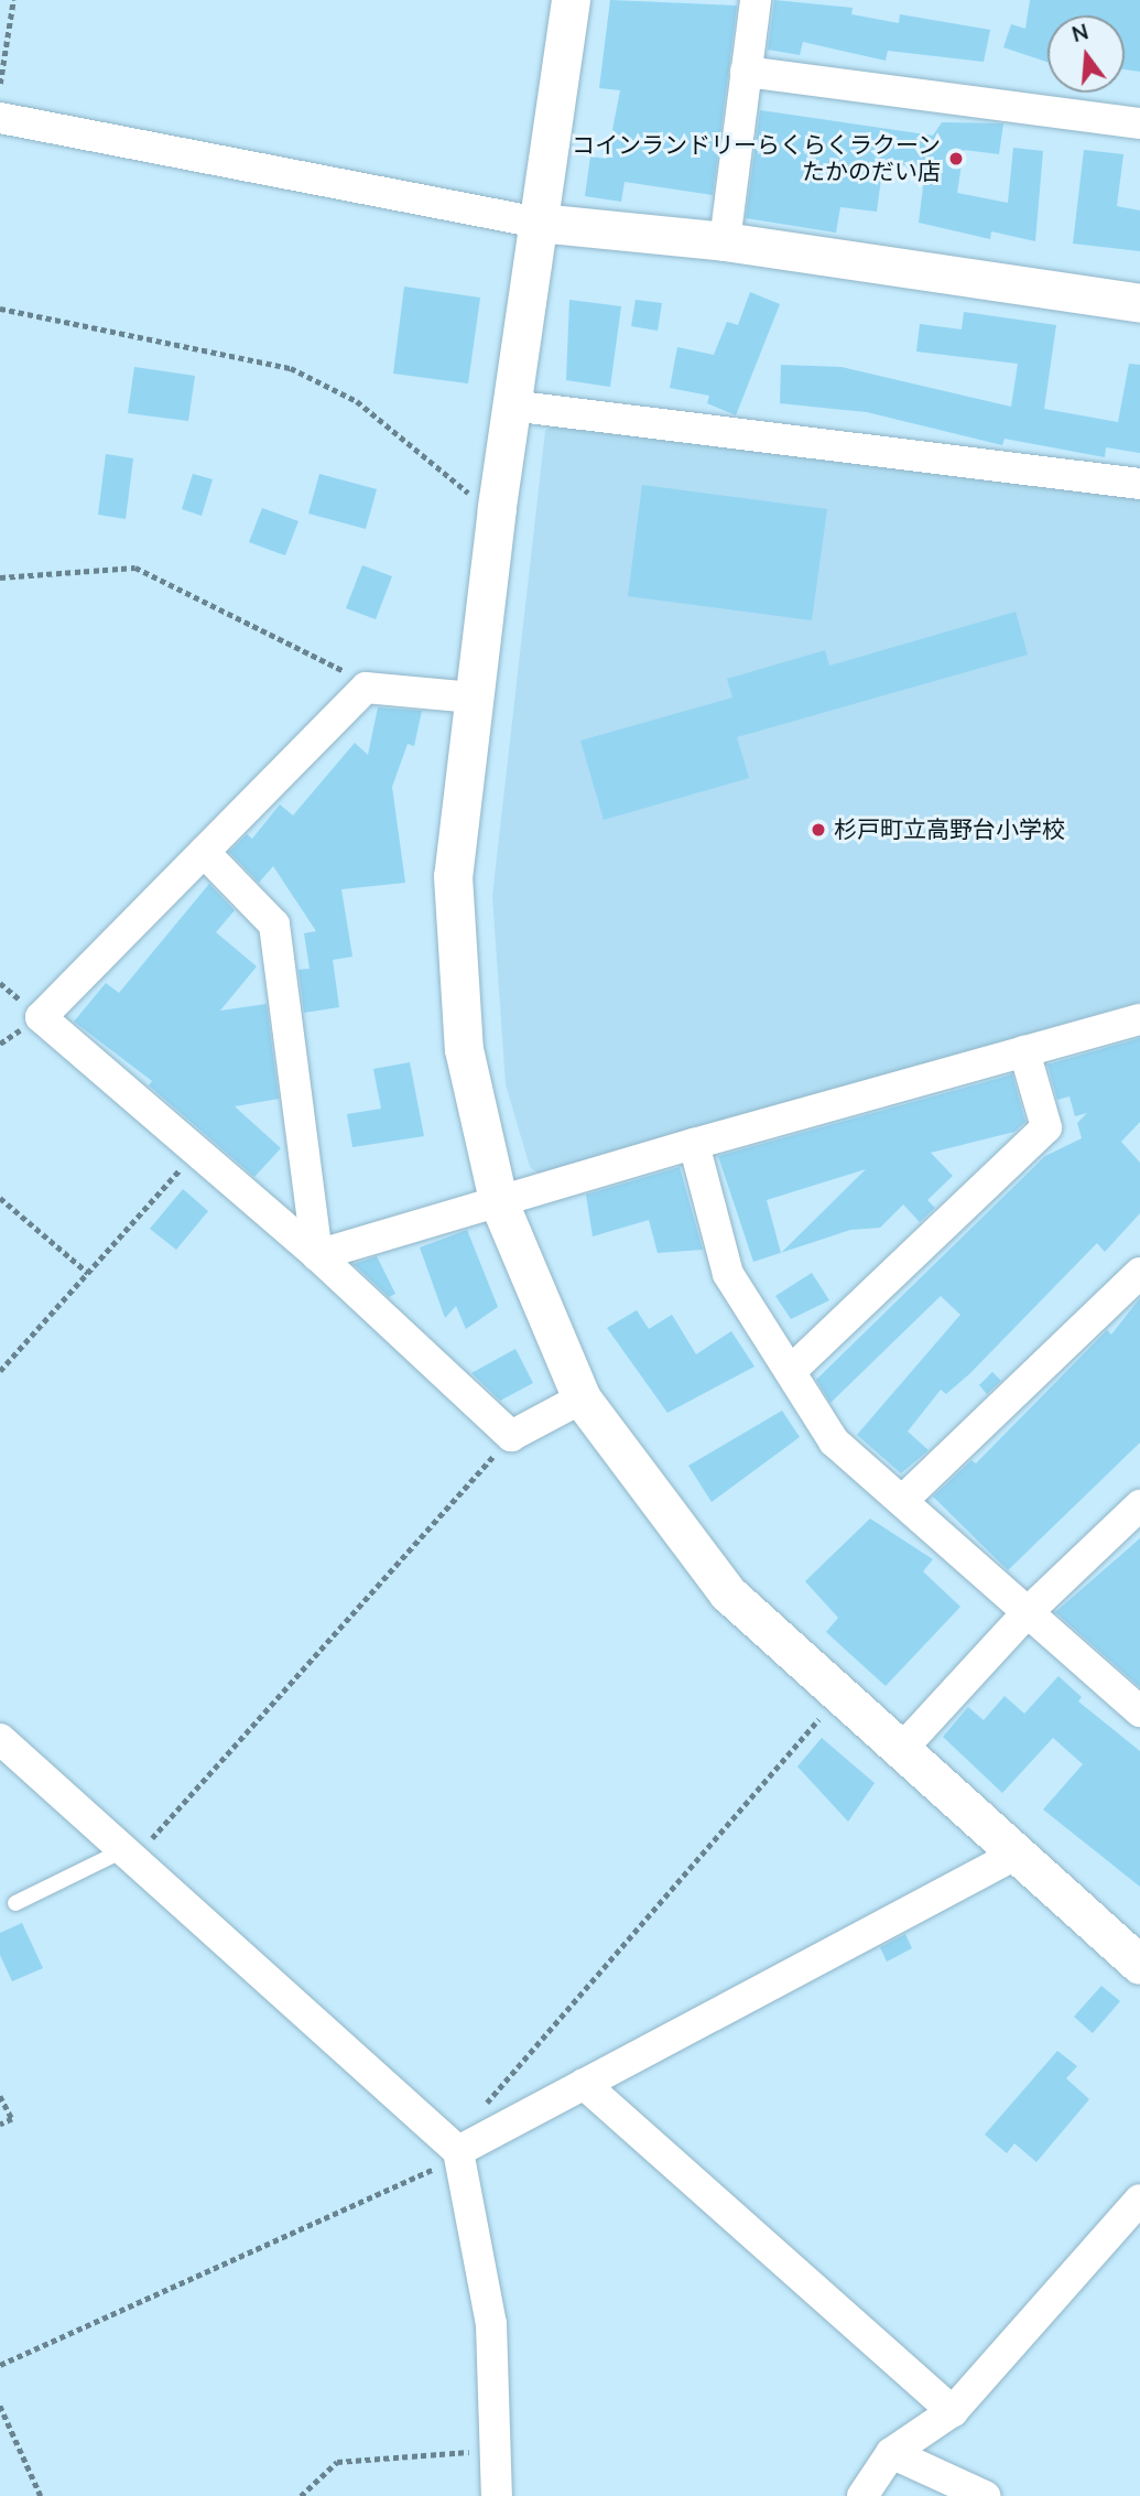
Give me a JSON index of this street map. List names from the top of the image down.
{
  "places": ["コインランドリーらくらくラクーン たかのだい店", "杉戸町立高野台小学校"],
  "north": "top"
}
